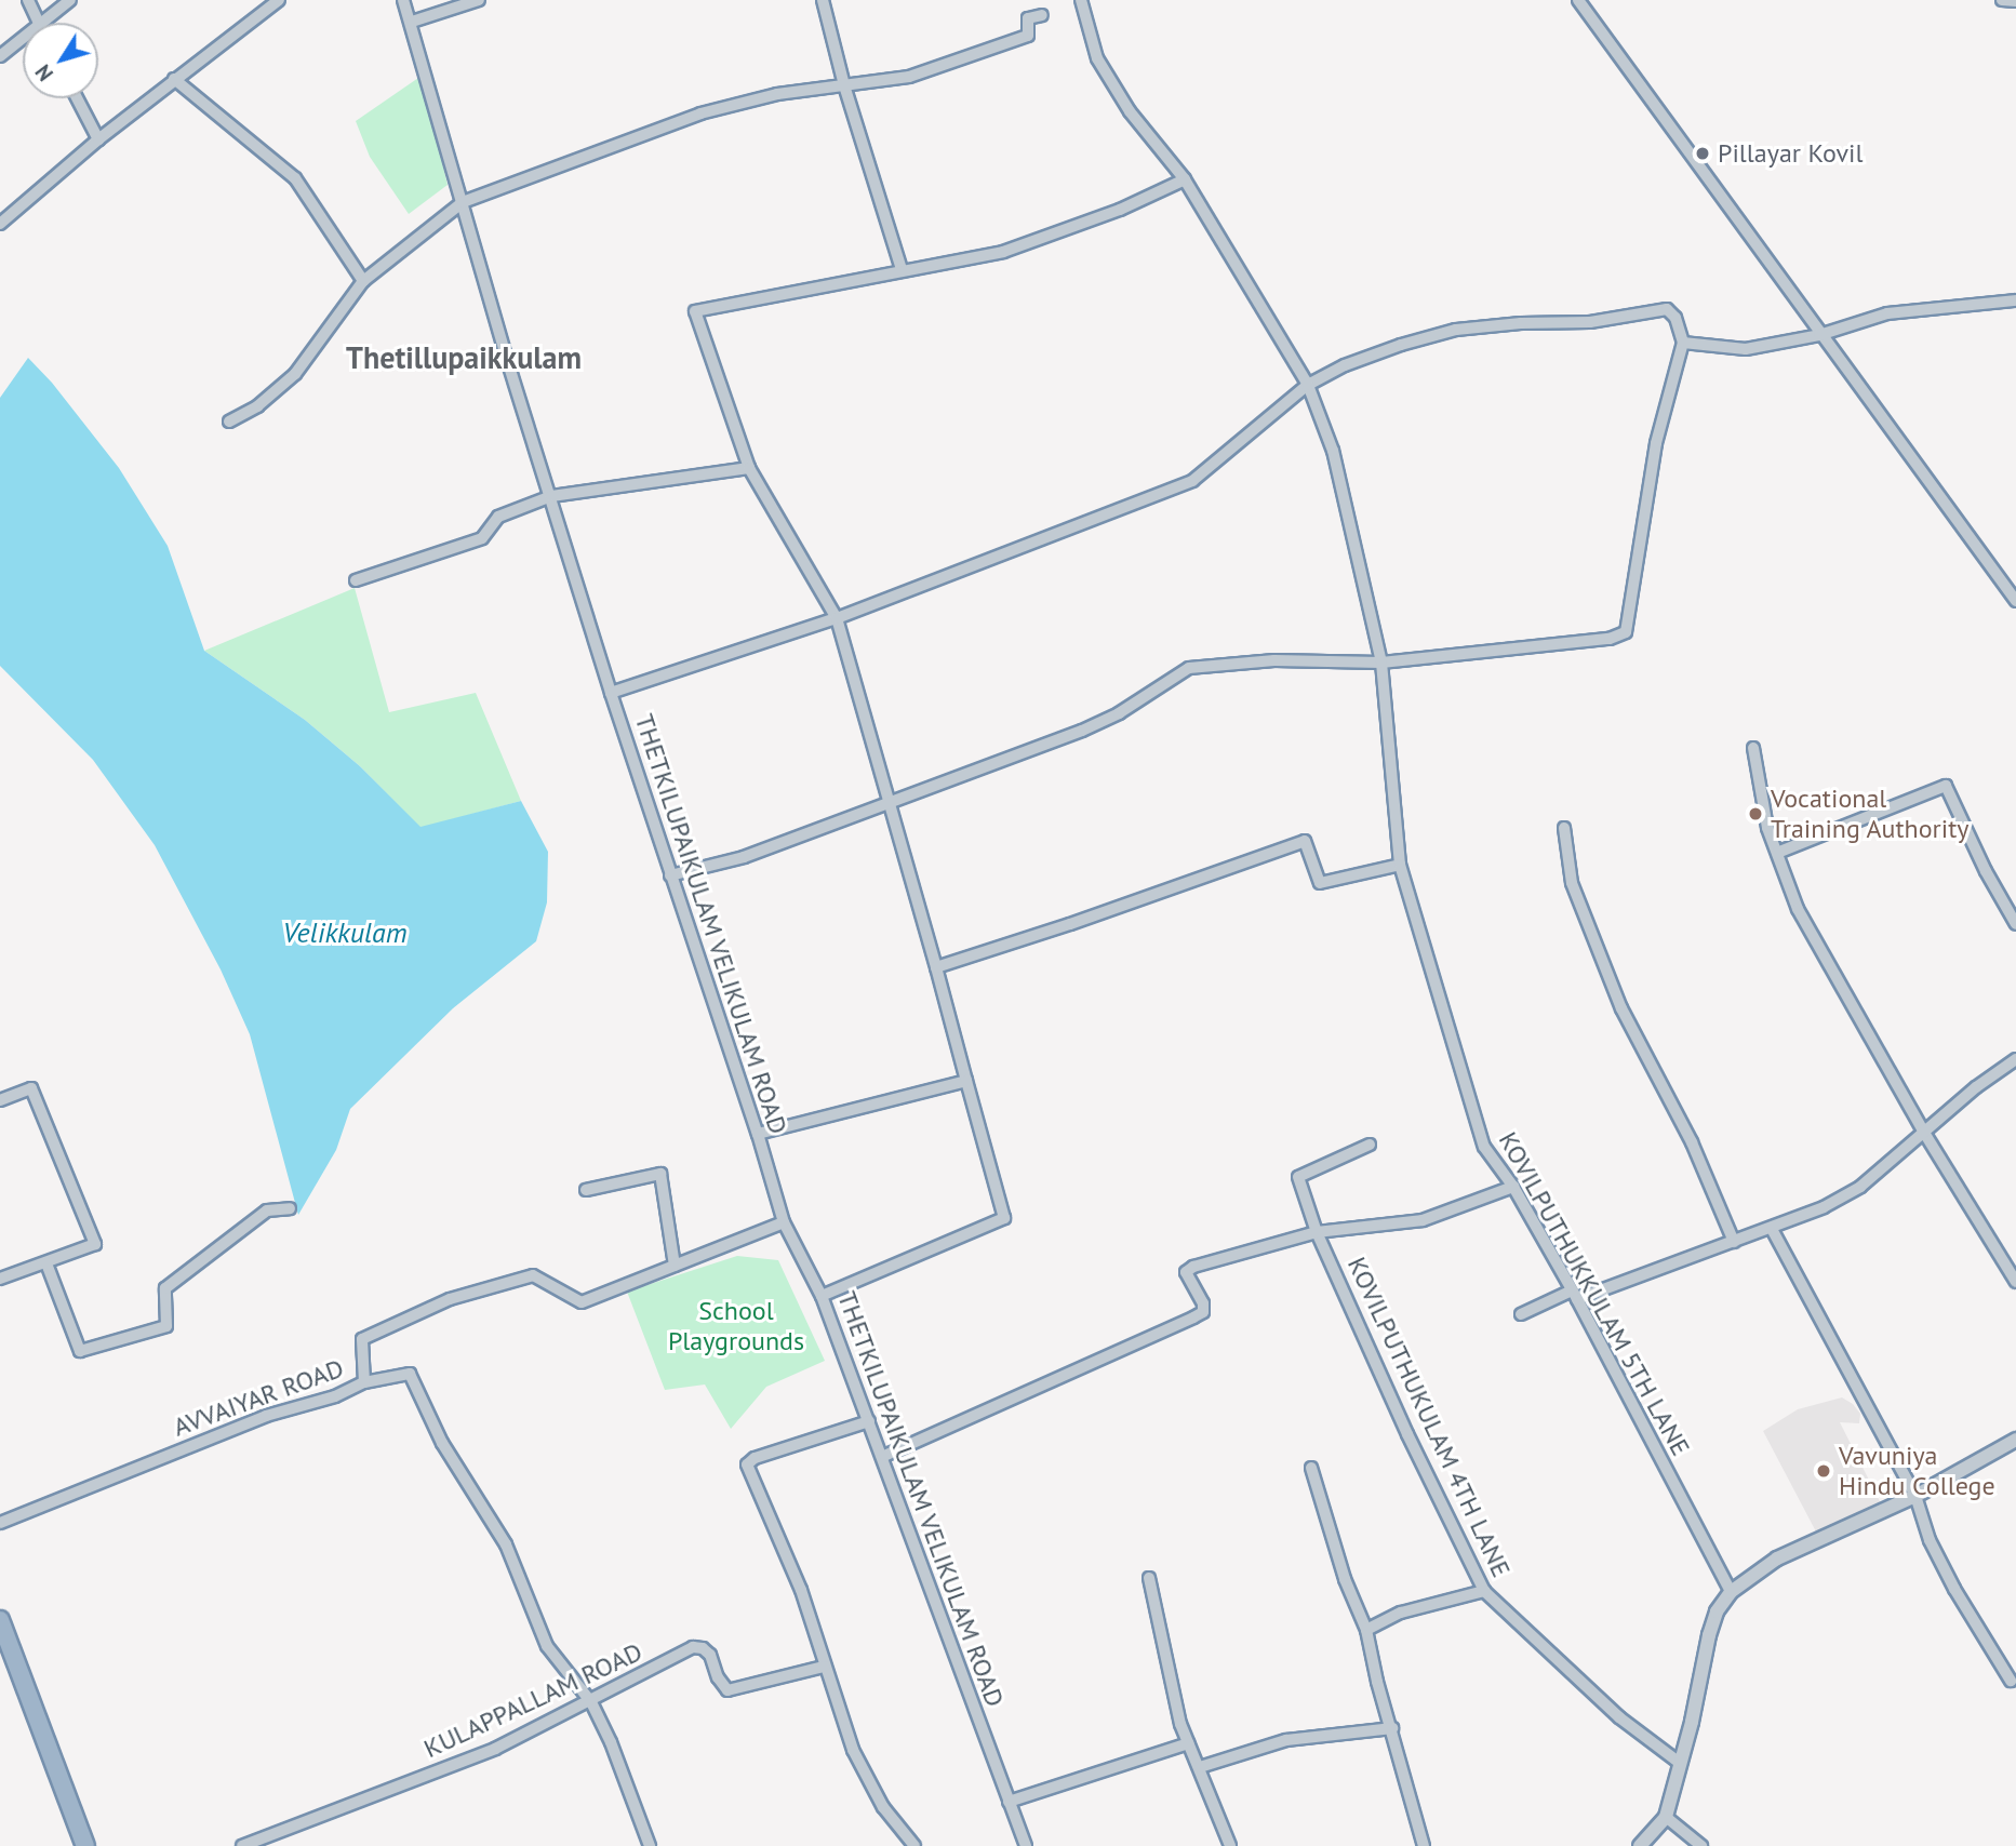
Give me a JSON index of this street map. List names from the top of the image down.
{
  "streets": {
    "street": [
      "THETKILUPAIKULAM VELIKULAM ROAD",
      "KOVILPUTHUKKULAM 5TH LANE",
      "AVVAIYAR ROAD",
      "KOVILPUTHUKULAM 4TH LANE",
      "KULAPPALLAM ROAD"
    ]
  },
  "crossings": [
    ["THETKILUPAIKULAM VELIKULAM ROAD", "AVVAIYAR ROAD"]
  ],
  "districts": ["Thetillupaikkulam"],
  "water": ["Velikkulam"],
  "parks": ["School Playgrounds"],
  "places": ["Pillayar Kovil", "Vocational Training Authority", "Vavuniya Hindu College"],
  "north": "bottom left"
}
